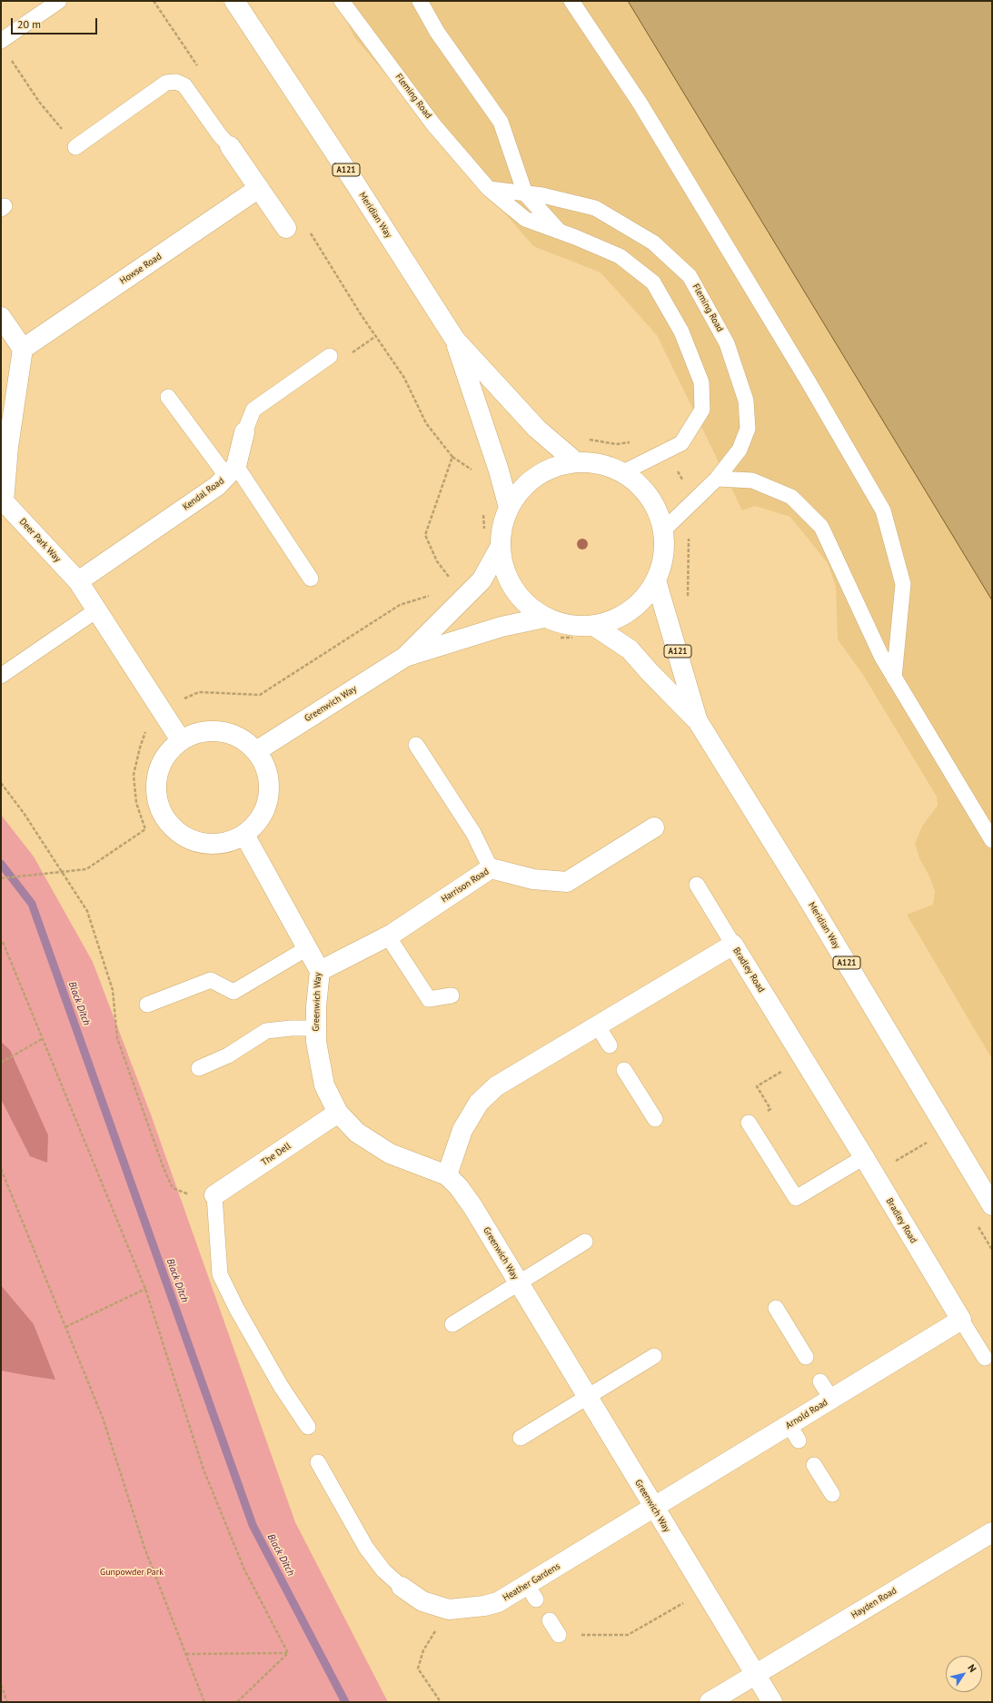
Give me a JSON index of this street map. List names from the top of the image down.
{
  "streets": {
    "street": [
      "A121",
      "Meridian Way",
      "Howse Road",
      "Kendal Road",
      "Deer Park Way",
      "Greenwich Way",
      "Harrison Road",
      "Bradley Road",
      "The Dell",
      "Arnold Road",
      "Heather Gardens",
      "Hayden Road"
    ],
    "lane": ["Fleming Road"]
  },
  "crossings": [
    ["A121", "Meridian Way"],
    ["Howse Road", "Deer Park Way"],
    ["Kendal Road", "Deer Park Way"],
    ["Deer Park Way", "Greenwich Way"],
    ["Greenwich Way", "Harrison Road"],
    ["Greenwich Way", "Bradley Road"],
    ["Greenwich Way", "The Dell"],
    ["Greenwich Way", "Arnold Road"],
    ["Greenwich Way", "Heather Gardens"],
    ["Greenwich Way", "Hayden Road"],
    ["Bradley Road", "Arnold Road"],
    ["Arnold Road", "Heather Gardens"]
  ],
  "water": ["Black Ditch"],
  "parks": ["Gunpowder Park"],
  "scale_bar": "20 m",
  "north": "top right"
}
